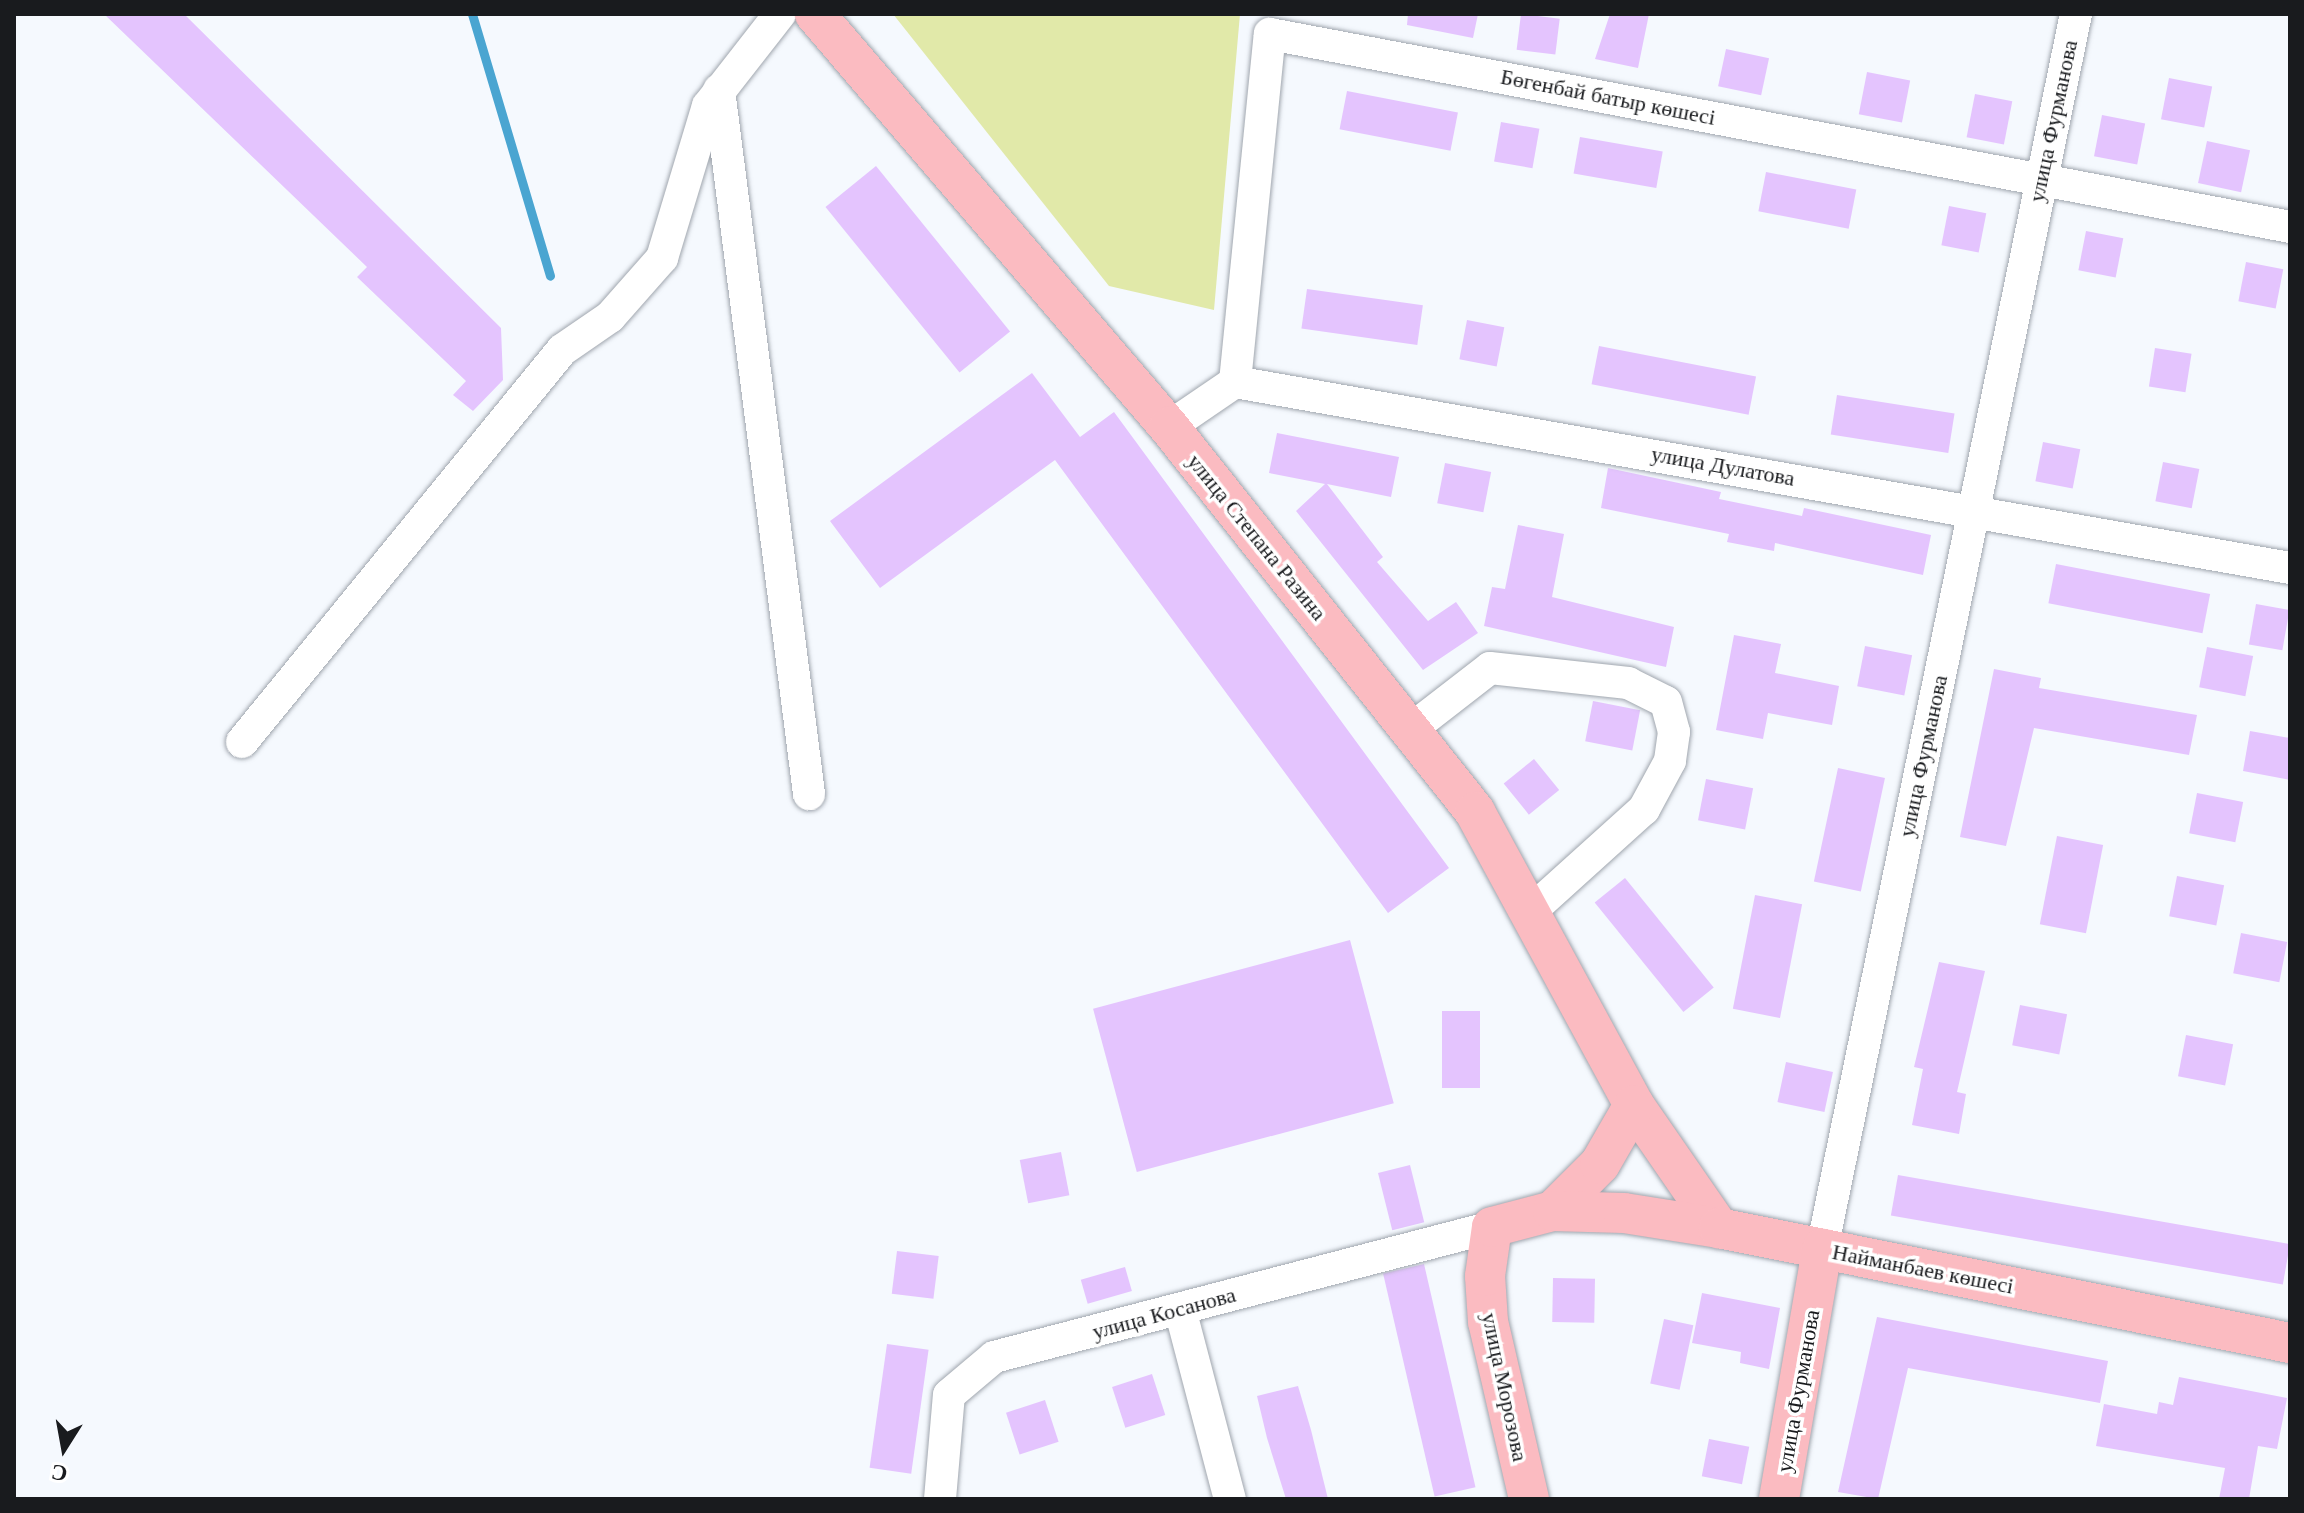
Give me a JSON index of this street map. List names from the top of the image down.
{
  "streets": {
    "main road": [
      "улица Фурманова",
      "улица Степана Разина",
      "Найманбаев көшесі",
      "улица Морозова"
    ],
    "street": ["Бөгенбай батыр көшесі", "улица Дулатова", "улица Косанова"]
  },
  "crossings": [
    ["Бөгенбай батыр көшесі", "улица Фурманова"],
    ["Бөгенбай батыр көшесі", "улица Дулатова"],
    ["улица Фурманова", "улица Дулатова"],
    ["улица Фурманова", "Найманбаев көшесі"],
    ["улица Степана Разина", "Найманбаев көшесі"],
    ["улица Косанова", "улица Морозова"]
  ],
  "north": "bottom"
}
